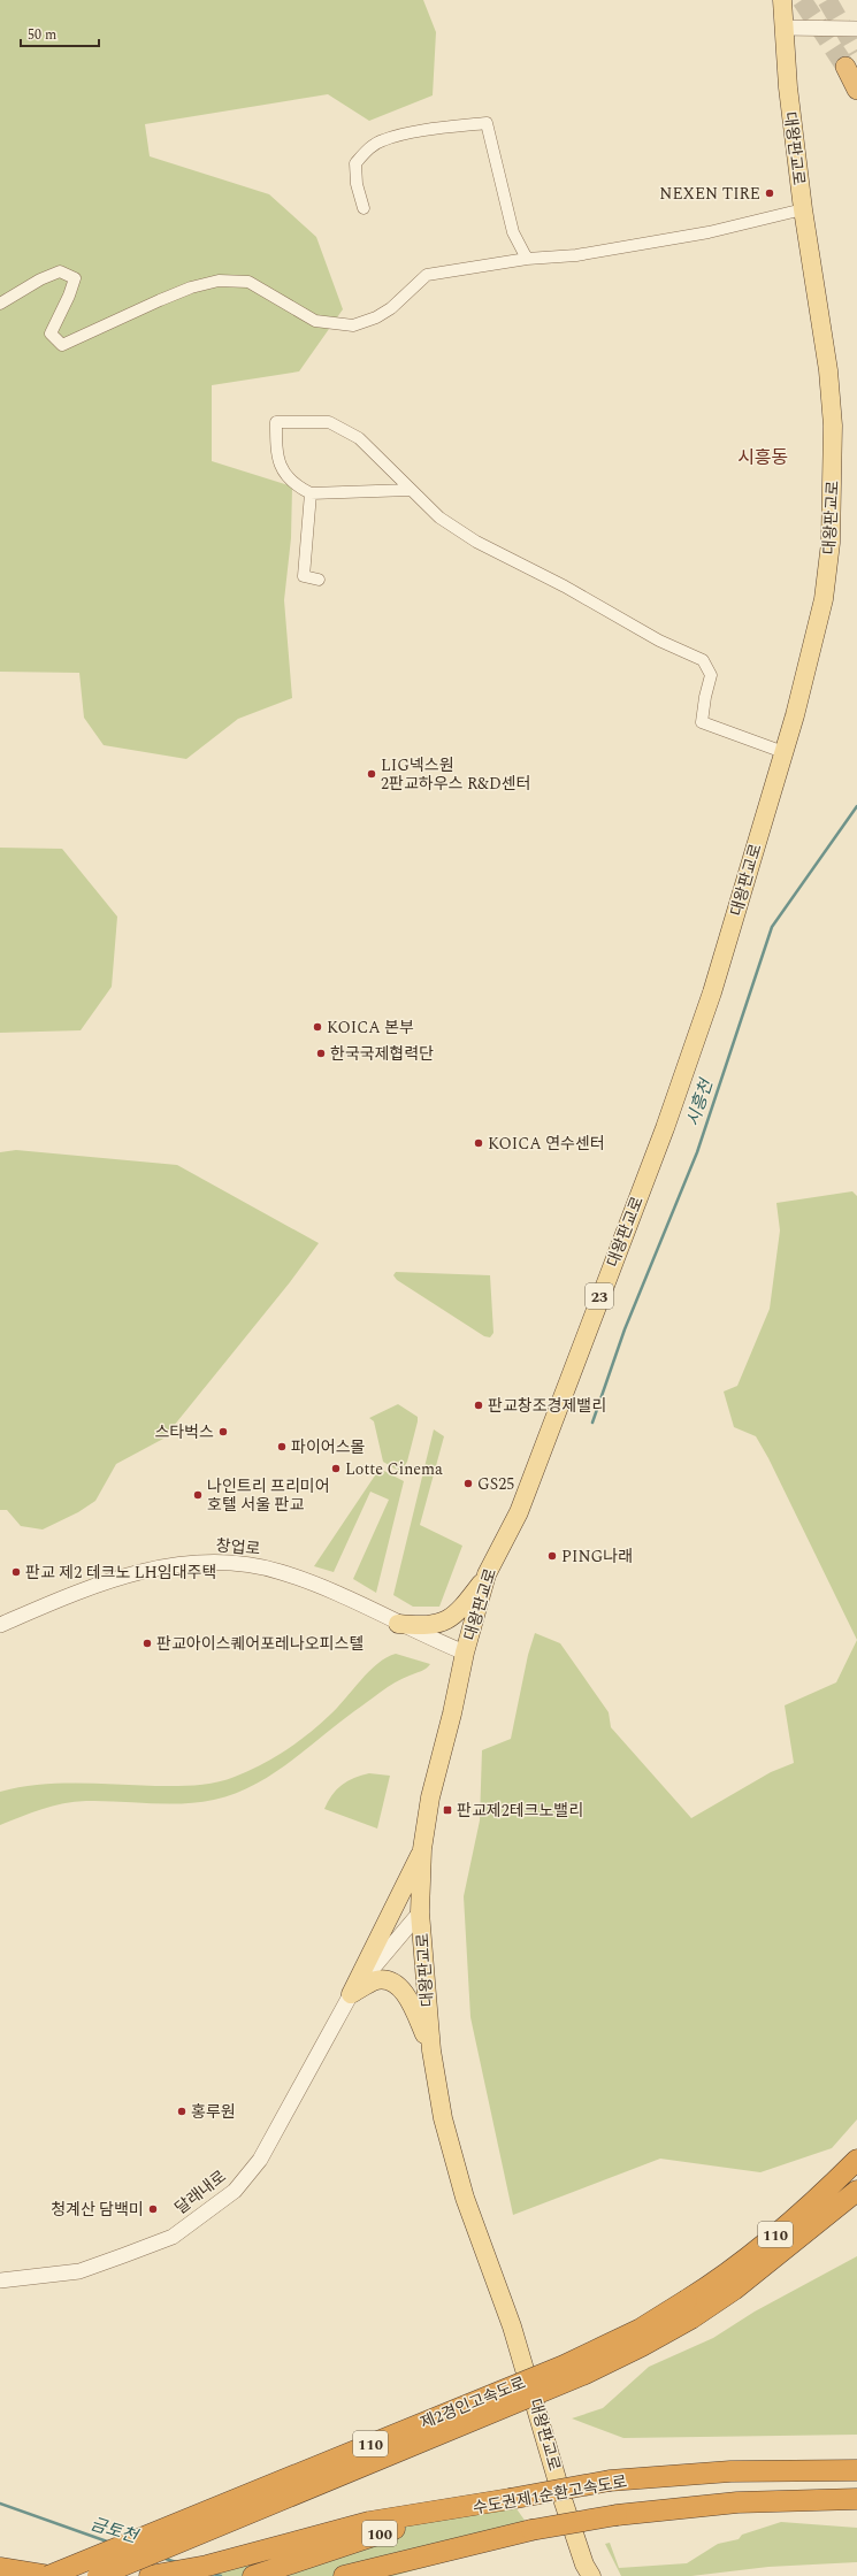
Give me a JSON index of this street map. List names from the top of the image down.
{
  "streets": {
    "highway": [
      "110",
      "제2경인고속도로",
      "수도권제1순환고속도로",
      "100"
    ],
    "main road": ["대왕판교로", "23"],
    "street": ["창업로", "달래내로"]
  },
  "crossings": [
    ["대왕판교로", "창업로"],
    ["대왕판교로", "달래내로"]
  ],
  "districts": ["시흥동"],
  "water": ["시흥천", "금토천"],
  "places": {
    "other": [
      "NEXEN TIRE",
      "LIG넥스원 2판교하우스 R&D센터",
      "KOICA 본부",
      "한국국제협력단",
      "KOICA 연수센터",
      "판교창조경제밸리",
      "스타벅스",
      "파이어스몰",
      "Lotte Cinema",
      "GS25",
      "나인트리 프리미어 호텔 서울 판교",
      "PING나래",
      "판교 제2 테크노 LH임대주택",
      "판교아이스퀘어포레나오피스텔",
      "홍루원",
      "청계산 담백미"
    ],
    "transit": ["판교제2테크노밸리"]
  },
  "scale_bar": "50 m"
}
